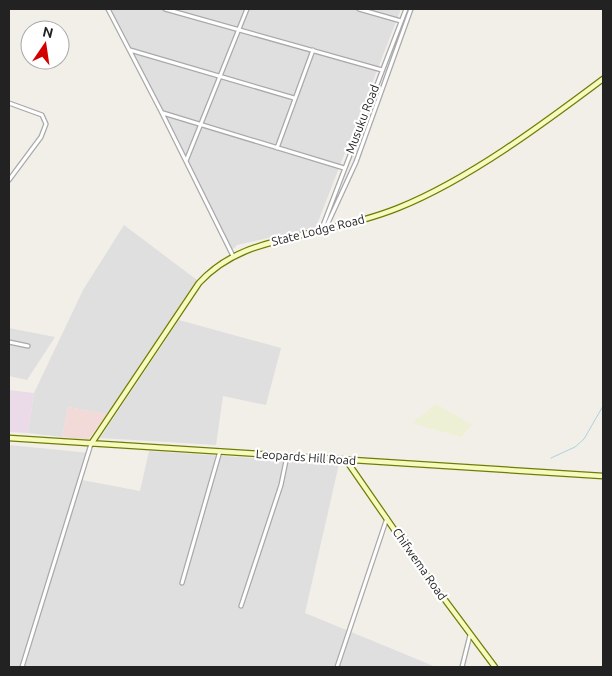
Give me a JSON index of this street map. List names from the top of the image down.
{
  "streets": {
    "street": [
      "Musuku Road",
      "State Lodge Road",
      "Leopards Hill Road",
      "Chifwema Road"
    ]
  },
  "crossings": [
    ["Musuku Road", "State Lodge Road"],
    ["State Lodge Road", "Leopards Hill Road"],
    ["Leopards Hill Road", "Chifwema Road"]
  ],
  "north": "top"
}
